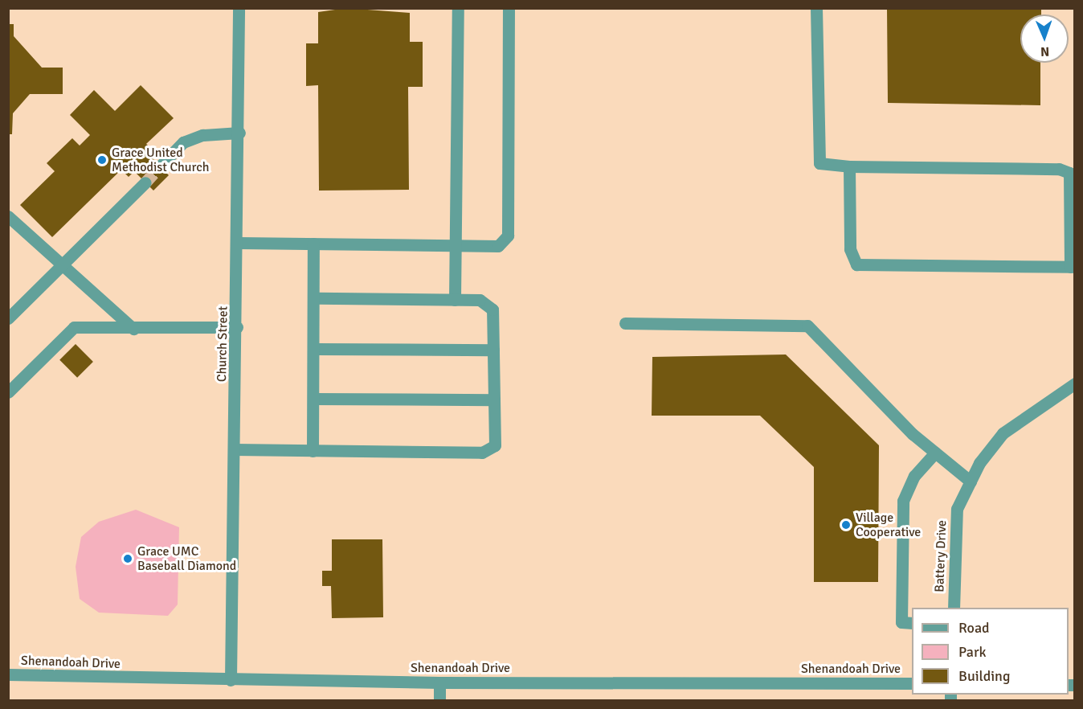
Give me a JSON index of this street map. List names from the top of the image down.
{
  "streets": {
    "street": ["Church Street", "Battery Drive", "Shenandoah Drive"]
  },
  "crossings": [
    ["Church Street", "Shenandoah Drive"]
  ],
  "places": ["Grace United Methodist Church", "Village Cooperative", "Grace UMC Baseball Diamond"],
  "legend": ["Road", "Park", "Building"],
  "north": "bottom"
}
